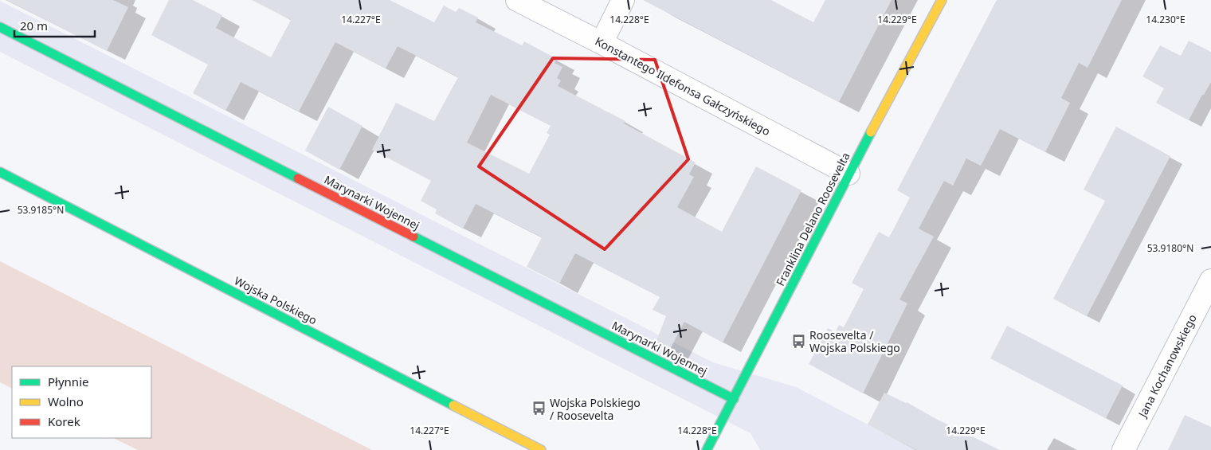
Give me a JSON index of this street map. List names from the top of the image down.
{
  "streets": {
    "street": [
      "Konstantego Ildefonsa Gałczyńskiego",
      "Marynarki Wojennej",
      "Franklina Delano Roosevelta",
      "Wojska Polskiego",
      "Jana Kochanowskiego"
    ]
  },
  "crossings": [
    ["Konstantego Ildefonsa Gałczyńskiego", "Franklina Delano Roosevelta"],
    ["Marynarki Wojennej", "Franklina Delano Roosevelta"]
  ],
  "places": {
    "bus stop": ["Roosevelta / Wojska Polskiego", "Wojska Polskiego / Roosevelta"]
  },
  "legend": ["Płynnie", "Wolno", "Korek"],
  "scale_bar": "20 m",
  "coordinates": [
    "14.230°E",
    "14.227°E",
    "14.228°E",
    "14.229°E",
    "53.9185°N",
    "53.9180°N"
  ]
}
